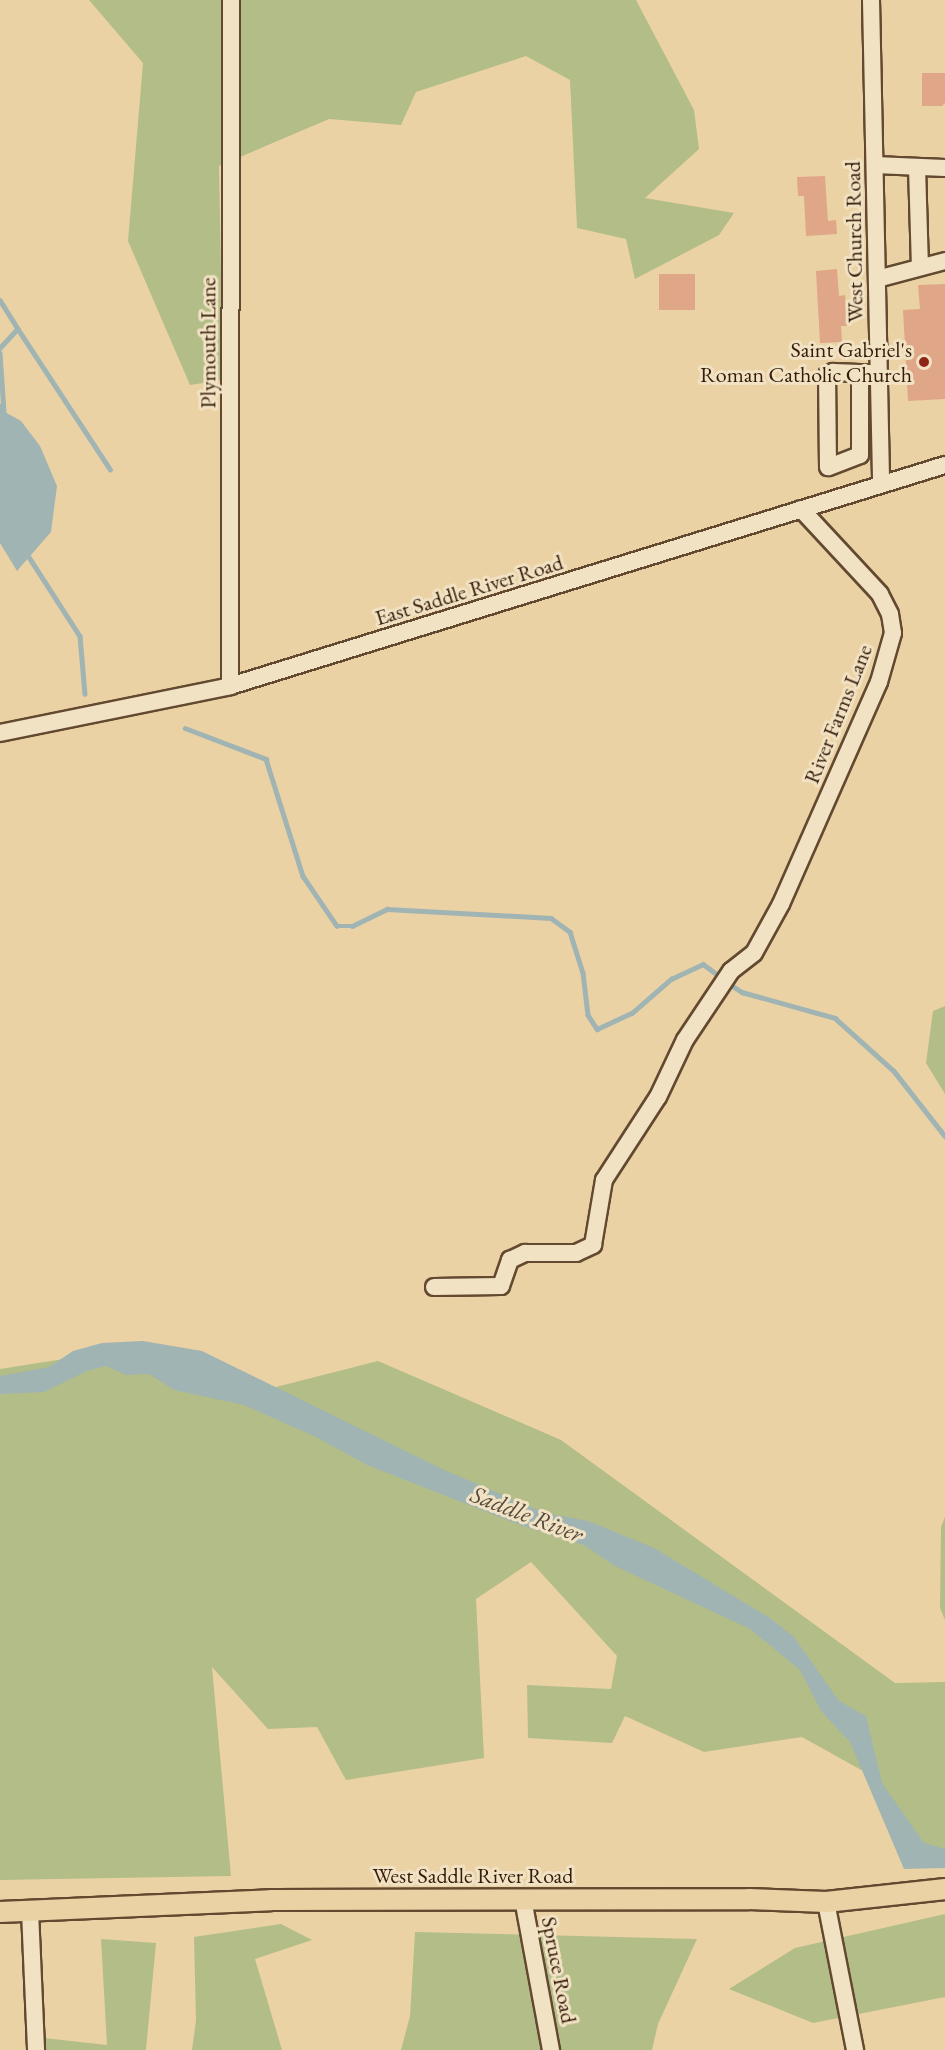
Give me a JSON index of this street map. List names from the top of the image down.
{
  "streets": {
    "main road": ["West Saddle River Road"],
    "street": [
      "West Church Road",
      "Plymouth Lane",
      "East Saddle River Road",
      "River Farms Lane",
      "Spruce Road"
    ]
  },
  "crossings": [
    ["West Church Road", "East Saddle River Road"],
    ["Plymouth Lane", "East Saddle River Road"],
    ["East Saddle River Road", "River Farms Lane"],
    ["West Saddle River Road", "Spruce Road"]
  ],
  "water": ["Saddle River"],
  "places": ["Saint Gabriel's Roman Catholic Church"]
}
